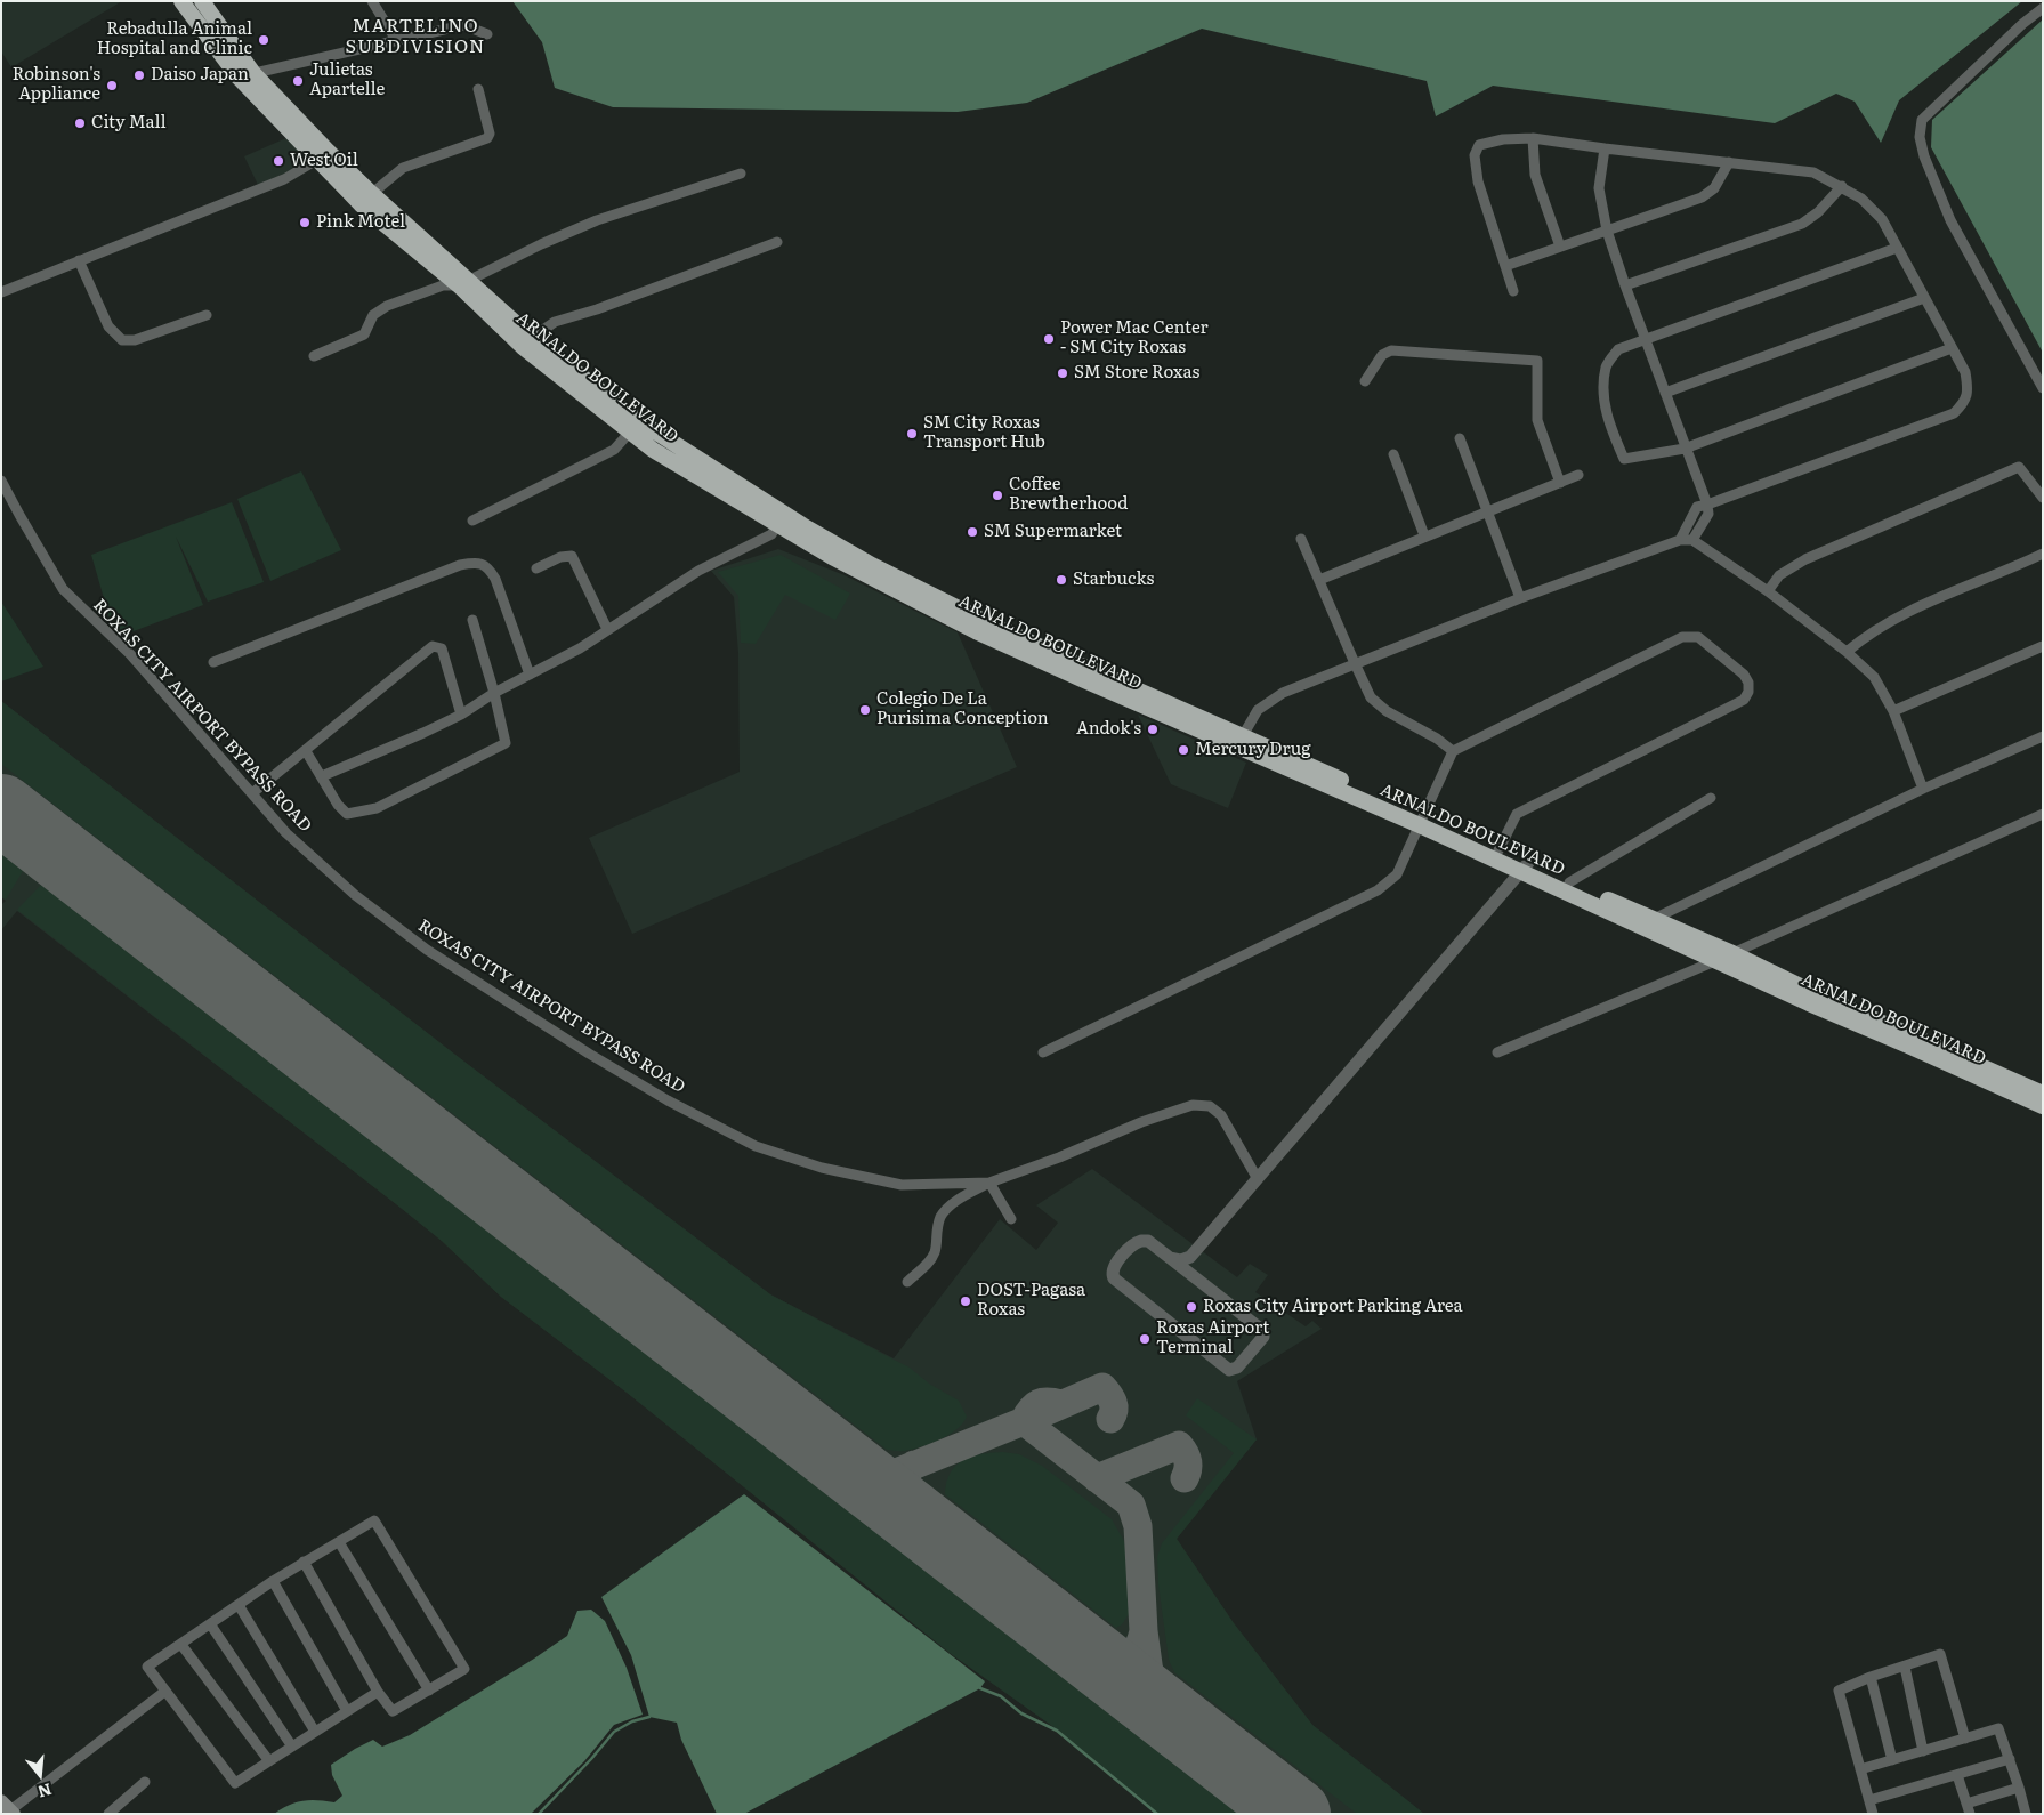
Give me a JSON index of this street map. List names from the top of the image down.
{
  "streets": {
    "highway": ["ARNALDO BOULEVARD"],
    "street": ["ROXAS CITY AIRPORT BYPASS ROAD"]
  },
  "districts": ["MARTELINO SUBDIVISION"],
  "places": [
    "Rebadulla Animal Hospital and Clinic",
    "Daiso Japan",
    "Julietas Apartelle",
    "Robinson's Appliance",
    "City Mall",
    "West Oil",
    "Pink Motel",
    "Power Mac Center - SM City Roxas",
    "SM Store Roxas",
    "SM City Roxas Transport Hub",
    "Coffee Brewtherhood",
    "SM Supermarket",
    "Starbucks",
    "Colegio De La Purisima Conception",
    "Andok's",
    "Mercury Drug",
    "DOST-Pagasa Roxas",
    "Roxas City Airport Parking Area",
    "Roxas Airport Terminal"
  ],
  "north": "bottom"
}
